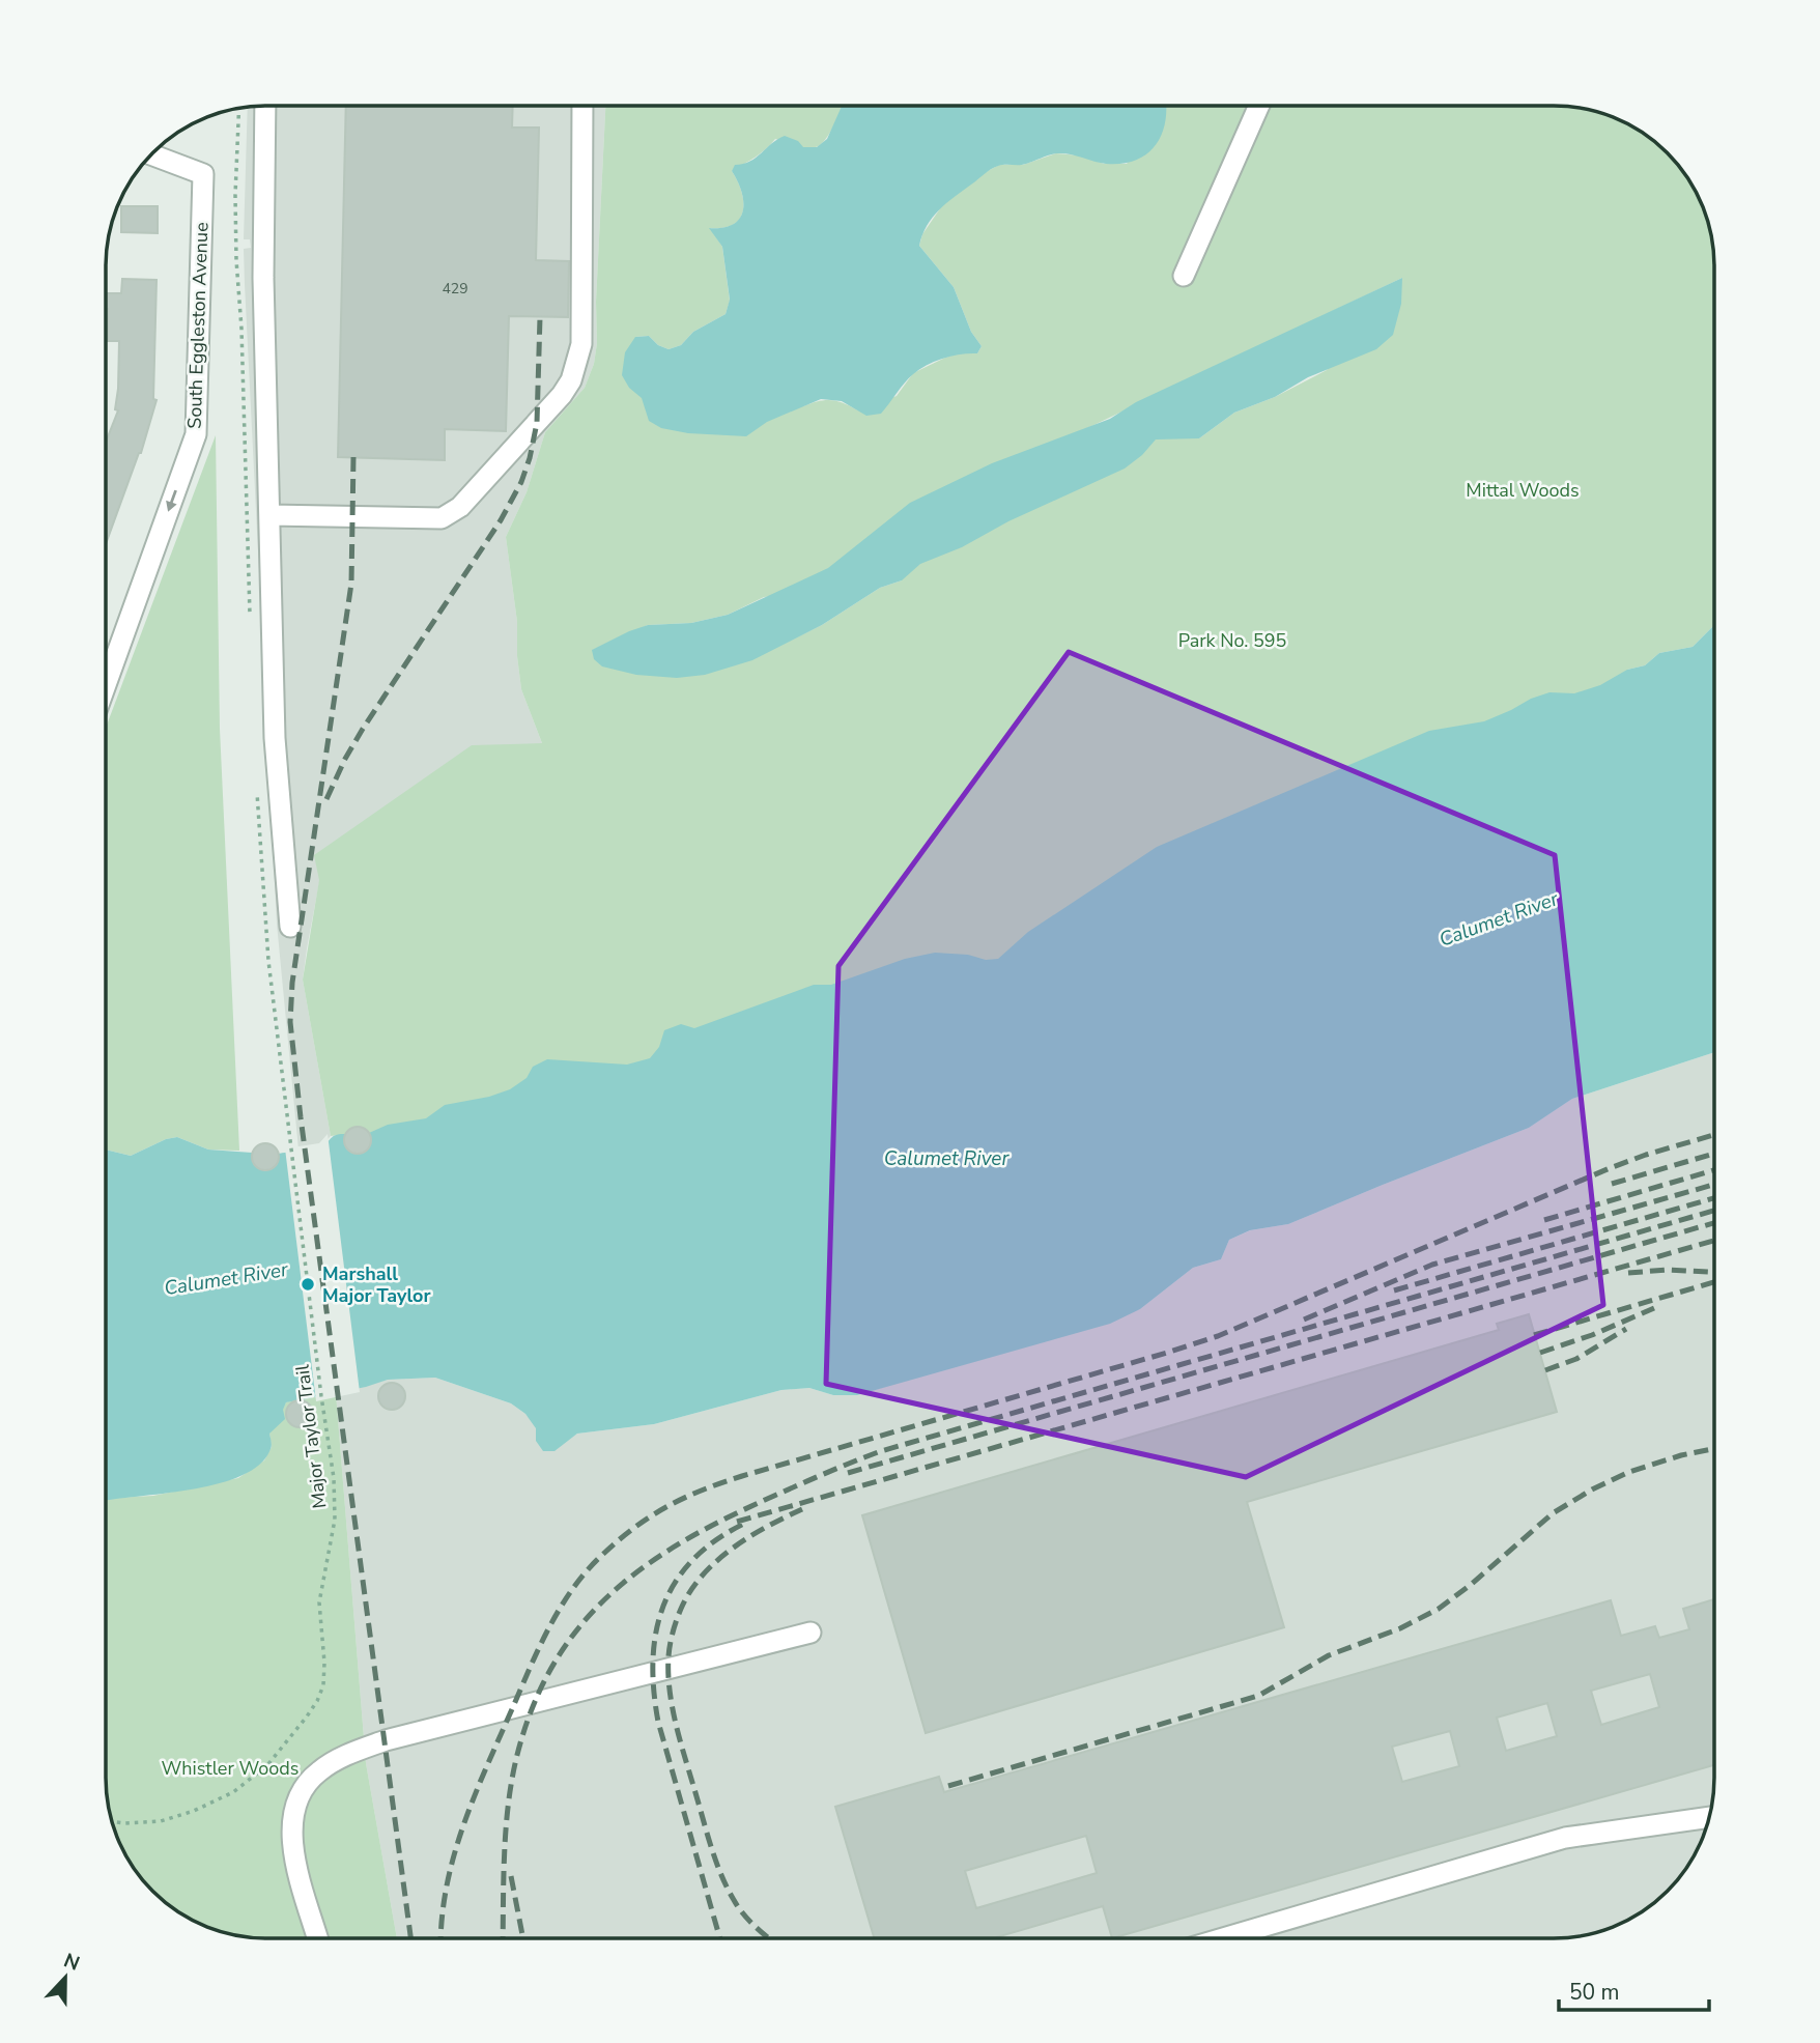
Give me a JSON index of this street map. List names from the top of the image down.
{
  "streets": {
    "street": ["South Eggleston Avenue"],
    "path": ["Major Taylor Trail"]
  },
  "water": ["Calumet River"],
  "parks": ["Mittal Woods", "Park No. 595", "Whistler Woods"],
  "places": ["Marshall Major Taylor"],
  "house_numbers": ["429"],
  "scale_bar": "50 m",
  "north": "top"
}
